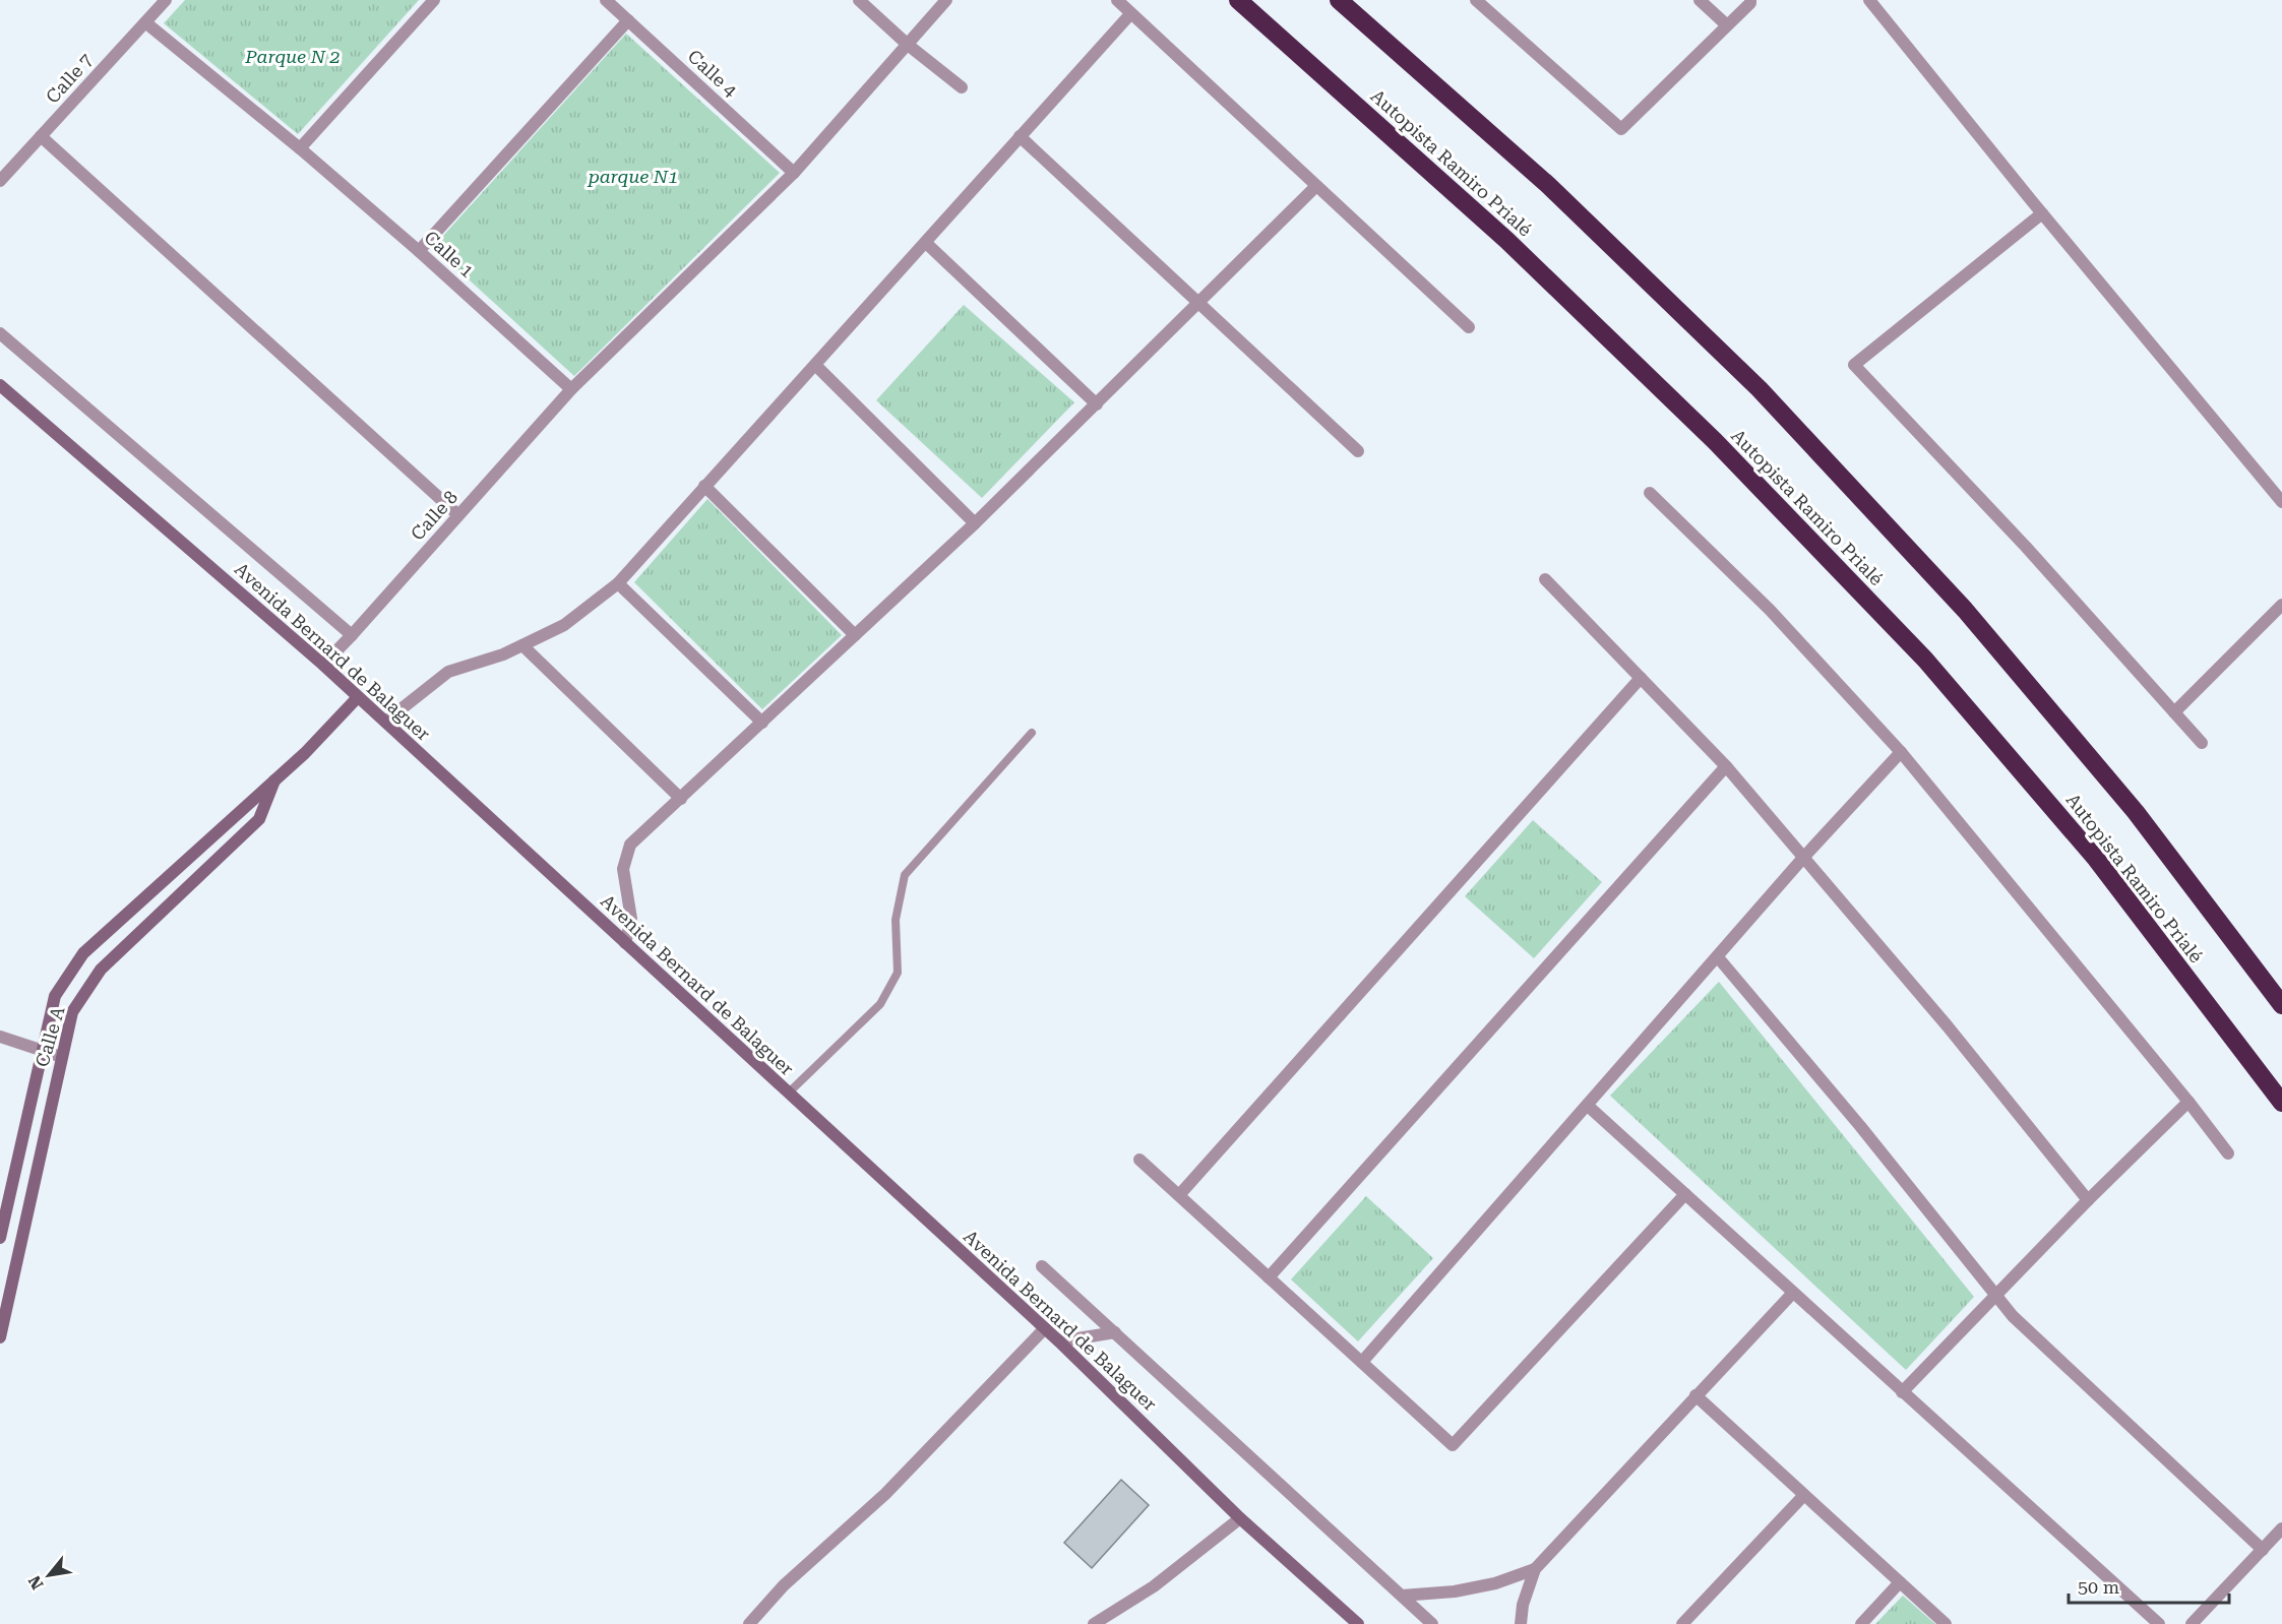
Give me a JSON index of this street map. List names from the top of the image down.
{
  "streets": {
    "highway": ["Autopista Ramiro Prialé"],
    "street": [
      "Calle 4",
      "Calle 7",
      "Calle 1",
      "Calle 8",
      "Avenida Bernard de Balaguer",
      "Calle A"
    ]
  },
  "crossings": [
    ["Calle 4", "Calle 8"],
    ["Calle 7", "Calle 1"],
    ["Calle 1", "Calle 8"],
    ["Calle 8", "Avenida Bernard de Balaguer"],
    ["Avenida Bernard de Balaguer", "Calle A"]
  ],
  "parks": ["Parque N 2", "parque N1"],
  "scale_bar": "50 m",
  "north": "bottom left"
}
